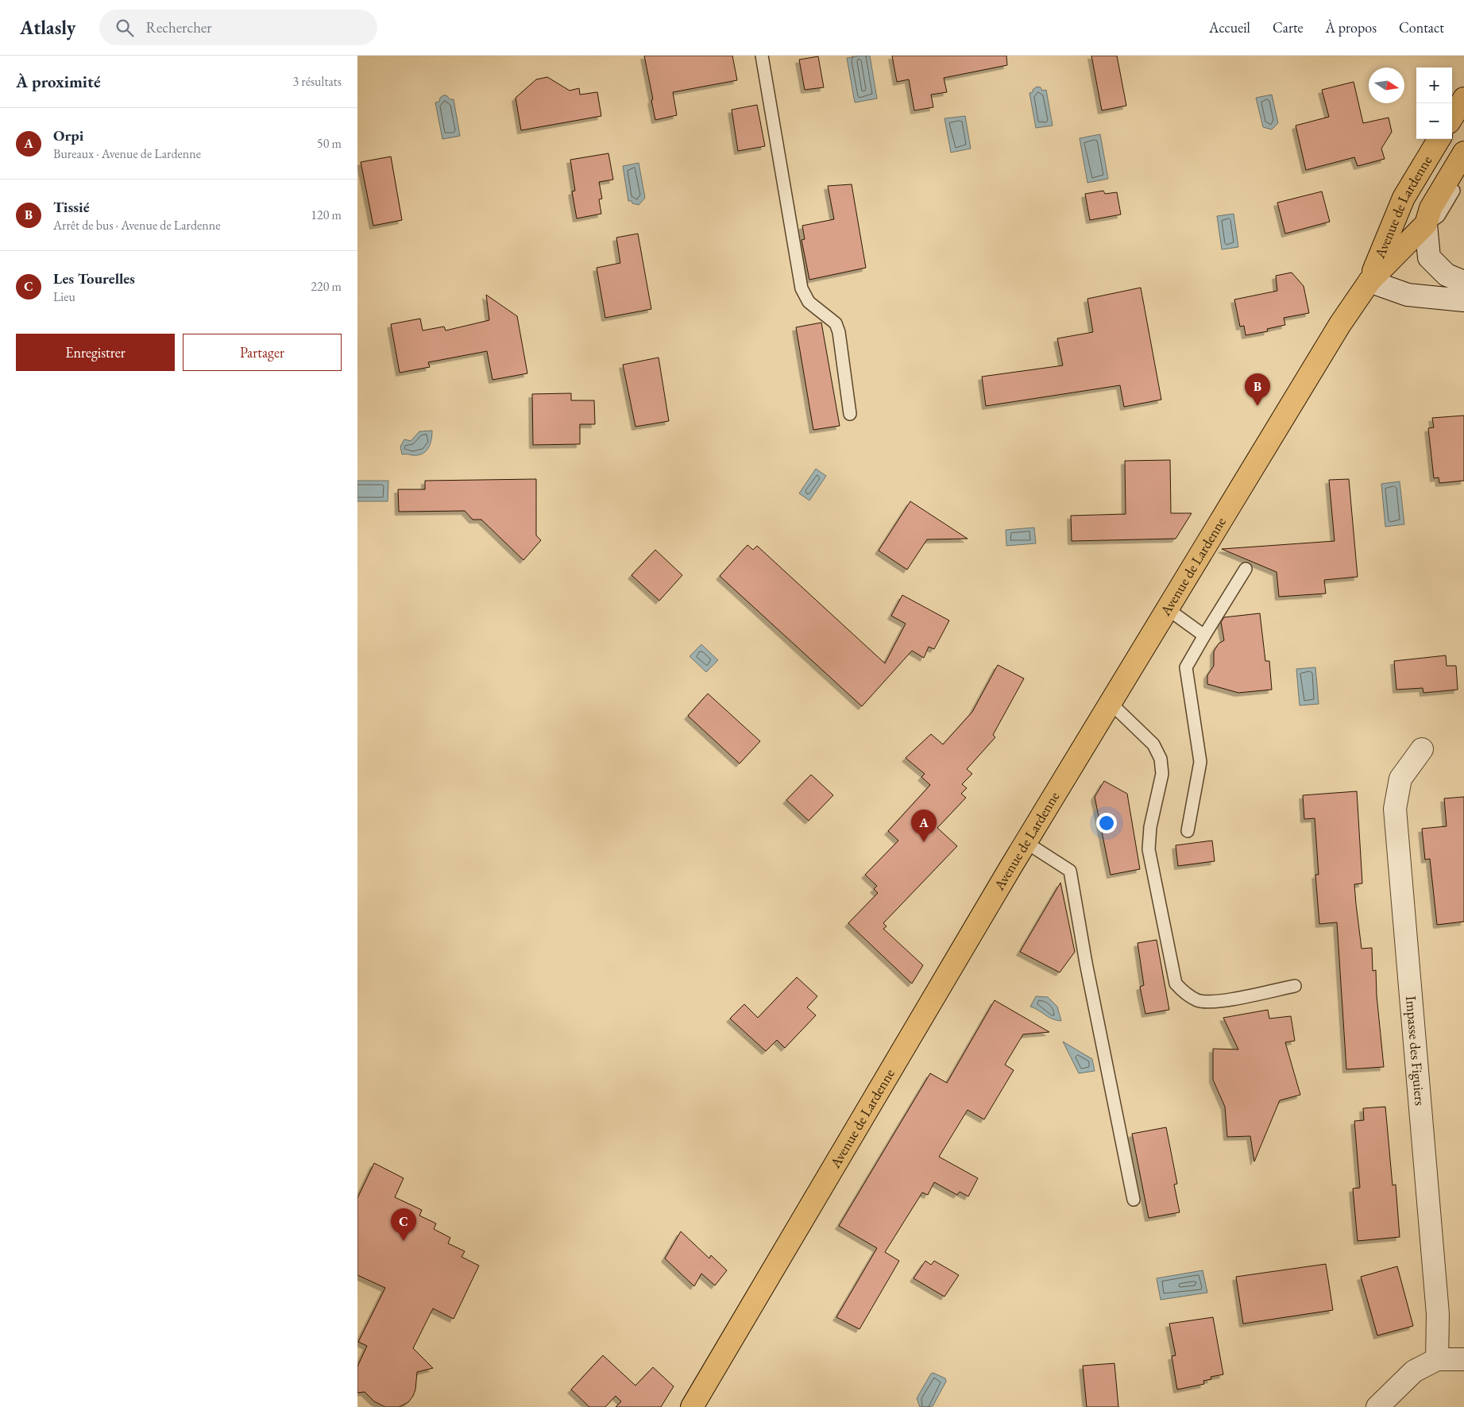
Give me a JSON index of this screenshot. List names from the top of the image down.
{
  "streets": {
    "main road": ["Avenue de Lardenne"],
    "street": ["Impasse des Figuiers"]
  },
  "north": "right",
  "page": {
    "header": "Atlasly",
    "search": "Rechercher",
    "nav": [
      "Accueil",
      "Carte",
      "À propos",
      "Contact"
    ],
    "heading": ["À proximité", "3 résultats"],
    "map_buttons": ["+", "−"],
    "list": [
      {
        "mark": "A",
        "name": "Orpi",
        "note": "Bureaux · Avenue de Lardenne",
        "value": "50 m"
      },
      {
        "mark": "B",
        "name": "Tissié",
        "note": "Arrêt de bus · Avenue de Lardenne",
        "value": "120 m"
      },
      {
        "mark": "C",
        "name": "Les Tourelles",
        "note": "Lieu",
        "value": "220 m"
      }
    ],
    "buttons": ["Enregistrer", "Partager"],
    "pins": ["B", "A", "C"]
  }
}
